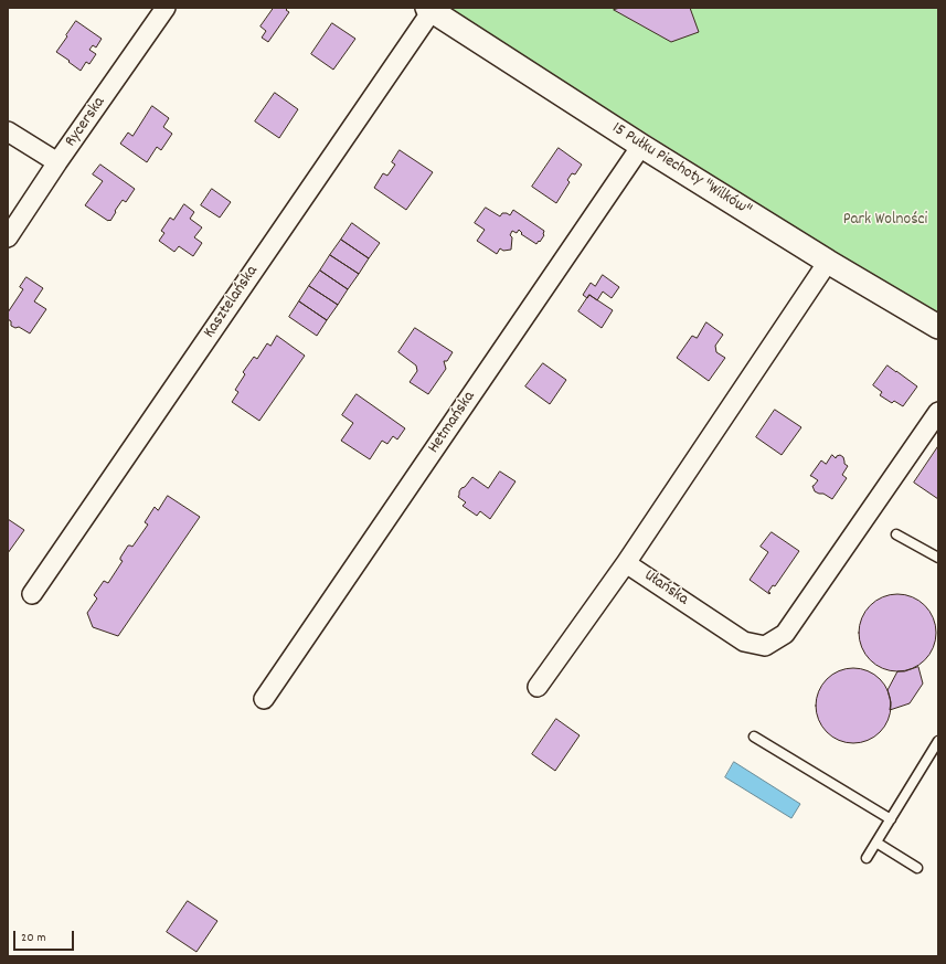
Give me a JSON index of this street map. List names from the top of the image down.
{
  "streets": {
    "street": [
      "Rycerska",
      "15 Pułku Piechoty \"Wilków\"",
      "Kasztelańska",
      "Hetmańska",
      "Ułańska"
    ]
  },
  "crossings": [
    ["15 Pułku Piechoty \"Wilków\"", "Kasztelańska"],
    ["15 Pułku Piechoty \"Wilków\"", "Hetmańska"],
    ["15 Pułku Piechoty \"Wilków\"", "Ułańska"]
  ],
  "parks": ["Park Wolności"],
  "scale_bar": "20 m"
}
